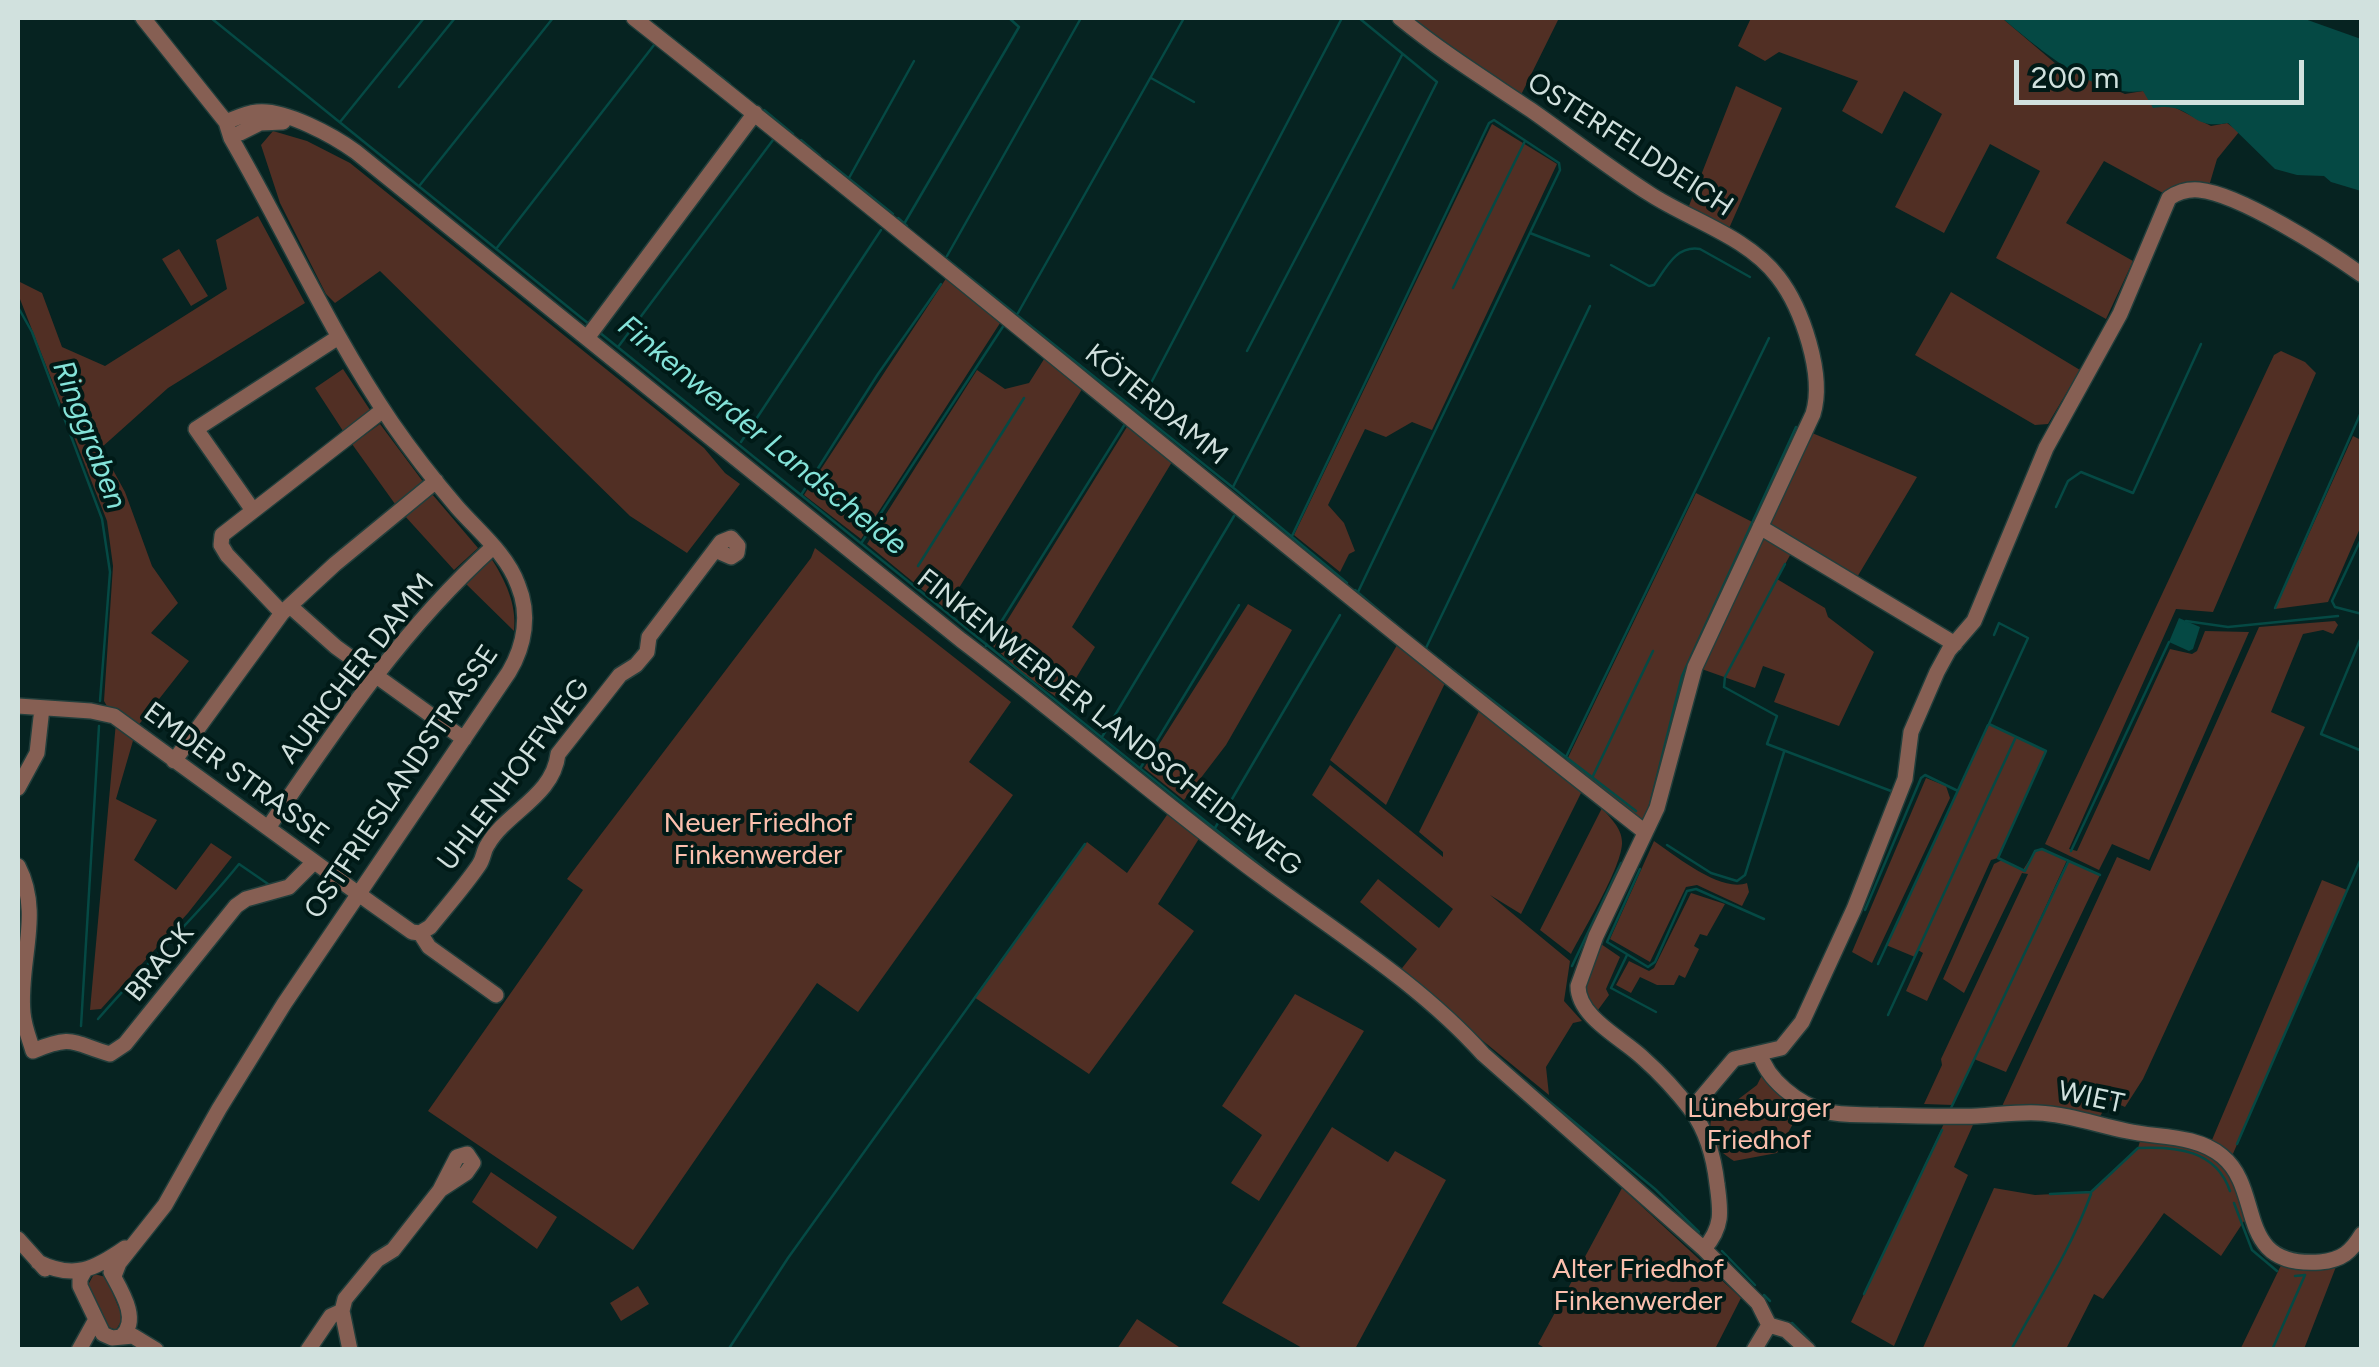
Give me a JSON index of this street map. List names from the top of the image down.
{
  "streets": {
    "street": [
      "OSTERFELDDEICH",
      "KÖTERDAMM",
      "AURICHER DAMM",
      "FINKENWERDER LANDSCHEIDEWEG",
      "EMDER STRASSE",
      "UHLENHOFFWEG",
      "OSTFRIESLANDSTRASSE",
      "BRACK",
      "WIET"
    ]
  },
  "crossings": [
    ["OSTERFELDDEICH", "KÖTERDAMM"],
    ["AURICHER DAMM", "EMDER STRASSE"],
    ["AURICHER DAMM", "OSTFRIESLANDSTRASSE"],
    ["FINKENWERDER LANDSCHEIDEWEG", "OSTFRIESLANDSTRASSE"],
    ["EMDER STRASSE", "OSTFRIESLANDSTRASSE"],
    ["EMDER STRASSE", "BRACK"]
  ],
  "water": ["Ringgraben", "Finkenwerder Landscheide"],
  "parks": ["Neuer Friedhof Finkenwerder", "Lüneburger Friedhof", "Alter Friedhof Finkenwerder"],
  "scale_bar": "200 m"
}
